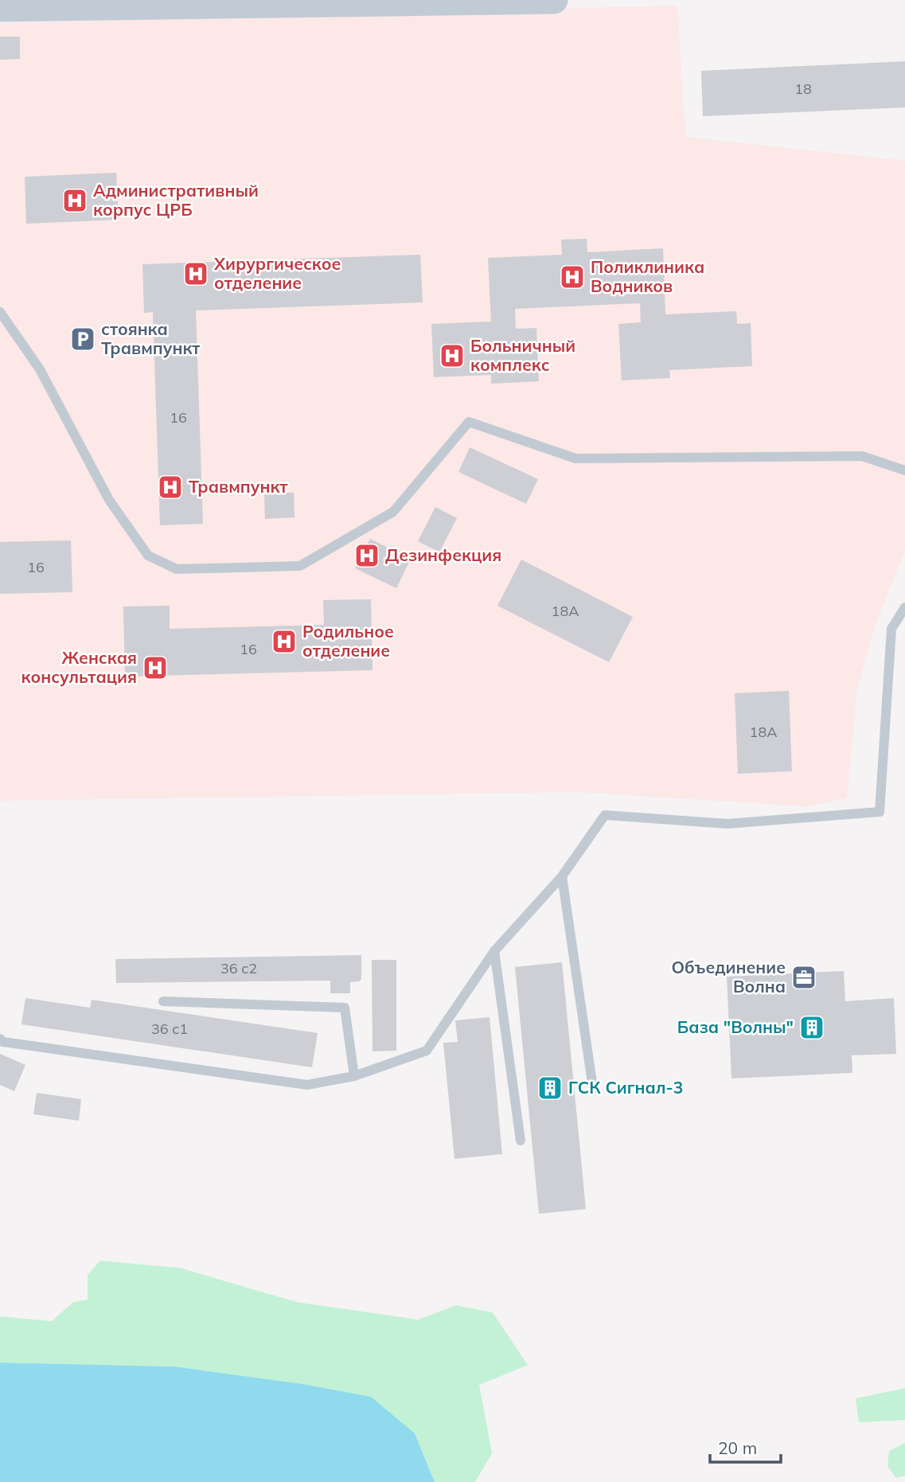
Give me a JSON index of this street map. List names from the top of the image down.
{
  "places": {
    "hospital": [
      "Административный корпус ЦРБ",
      "Хирургическое отделение",
      "Поликлиника Водников",
      "Больничный комплекс",
      "Травмпункт",
      "Дезинфекция",
      "Родильное отделение",
      "Женская консультация"
    ],
    "parking": ["стоянка Травмпункт"],
    "office": ["Объединение Волна"],
    "building": ["База \"Волны\"", "ГСК Сигнал-3"]
  },
  "house_numbers": [
    "18",
    "16",
    "16",
    "18А",
    "16",
    "18А",
    "36 с2",
    "36 с1"
  ],
  "scale_bar": "20 m"
}
